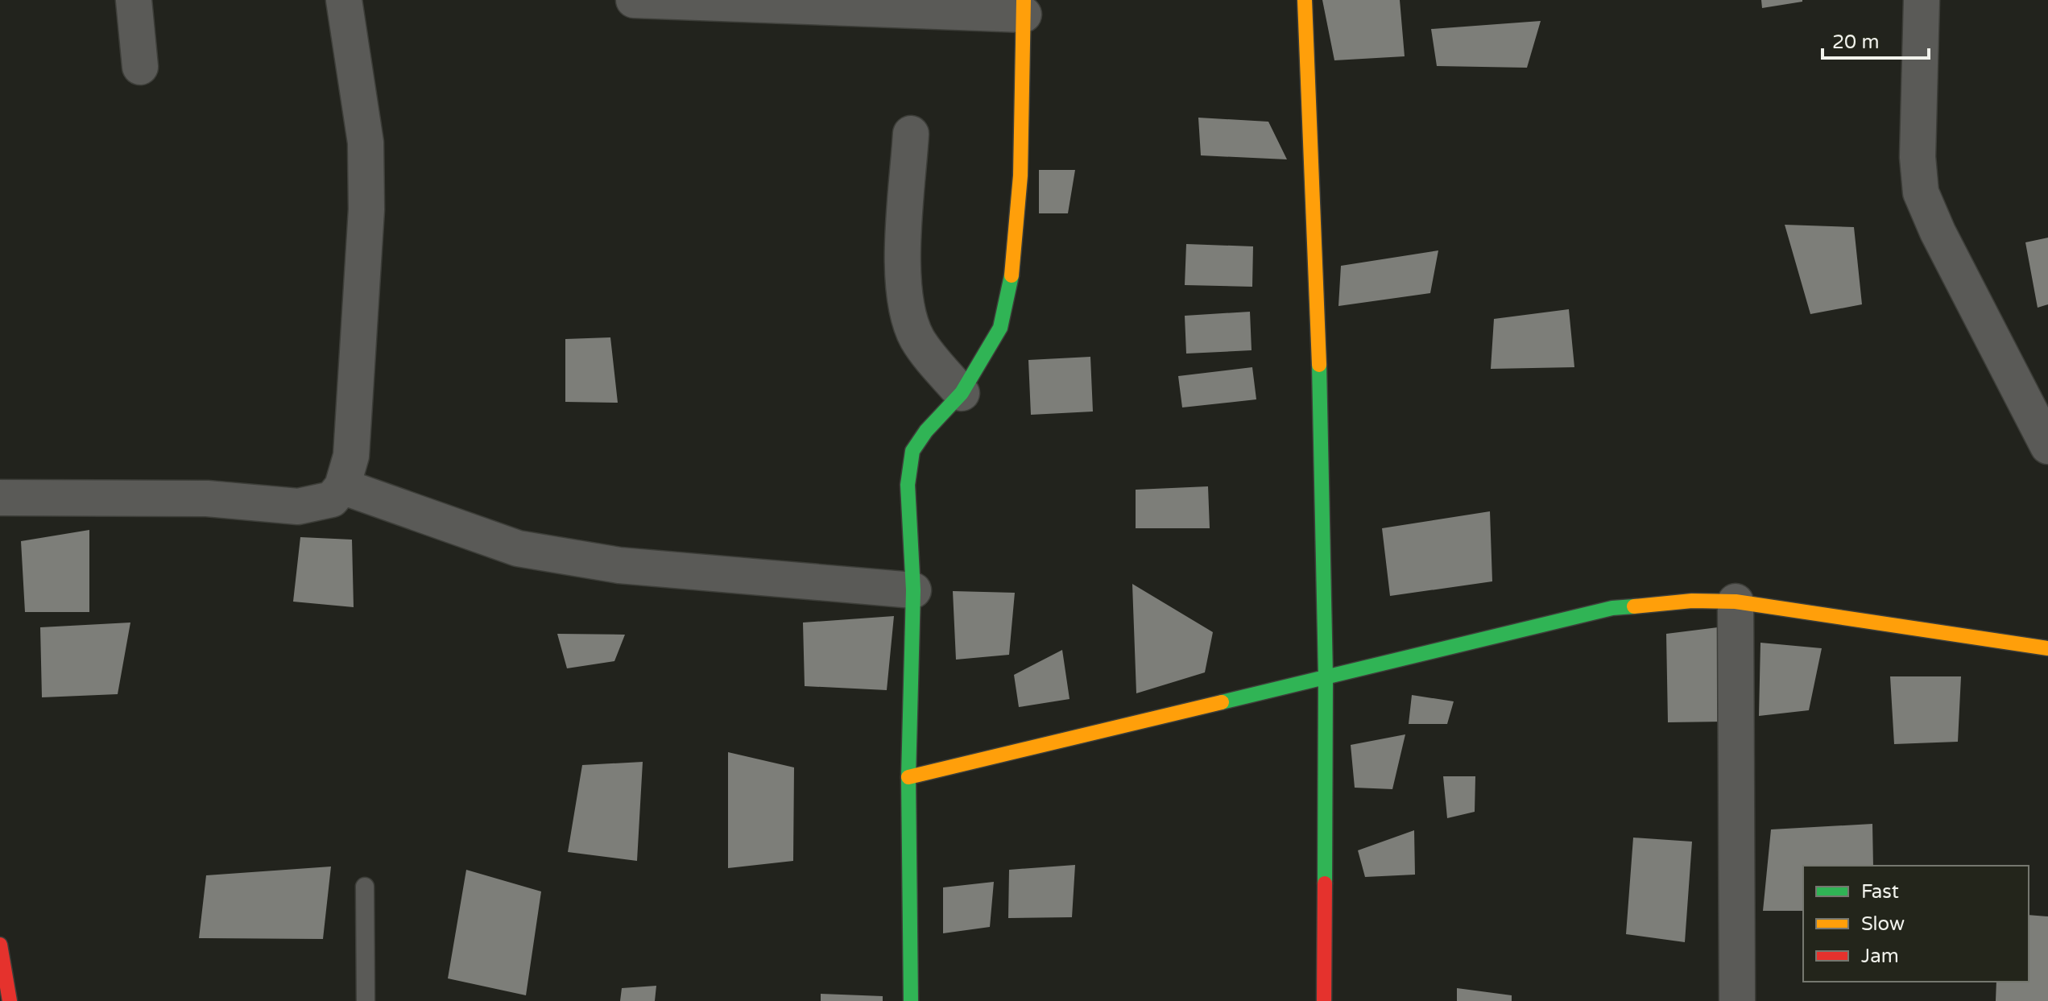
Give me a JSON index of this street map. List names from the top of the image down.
{
  "legend": ["Fast", "Slow", "Jam"],
  "scale_bar": "20 m"
}
